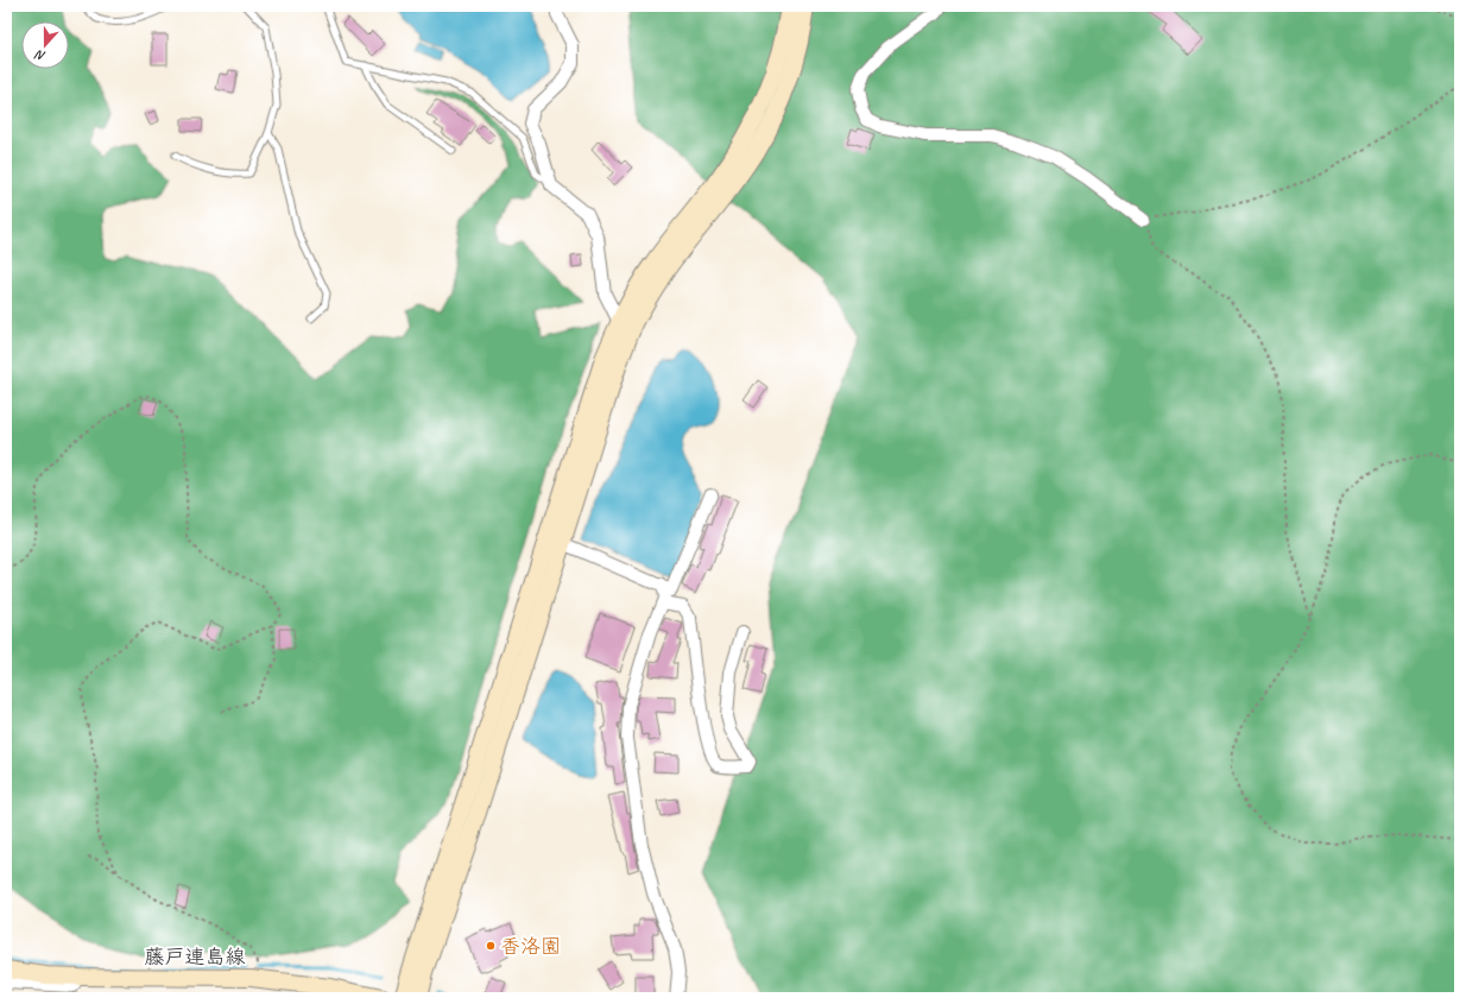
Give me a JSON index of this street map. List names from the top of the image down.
{
  "streets": {
    "street": ["藤戸連島線"]
  },
  "places": ["香洛園"],
  "north": "bottom"
}
